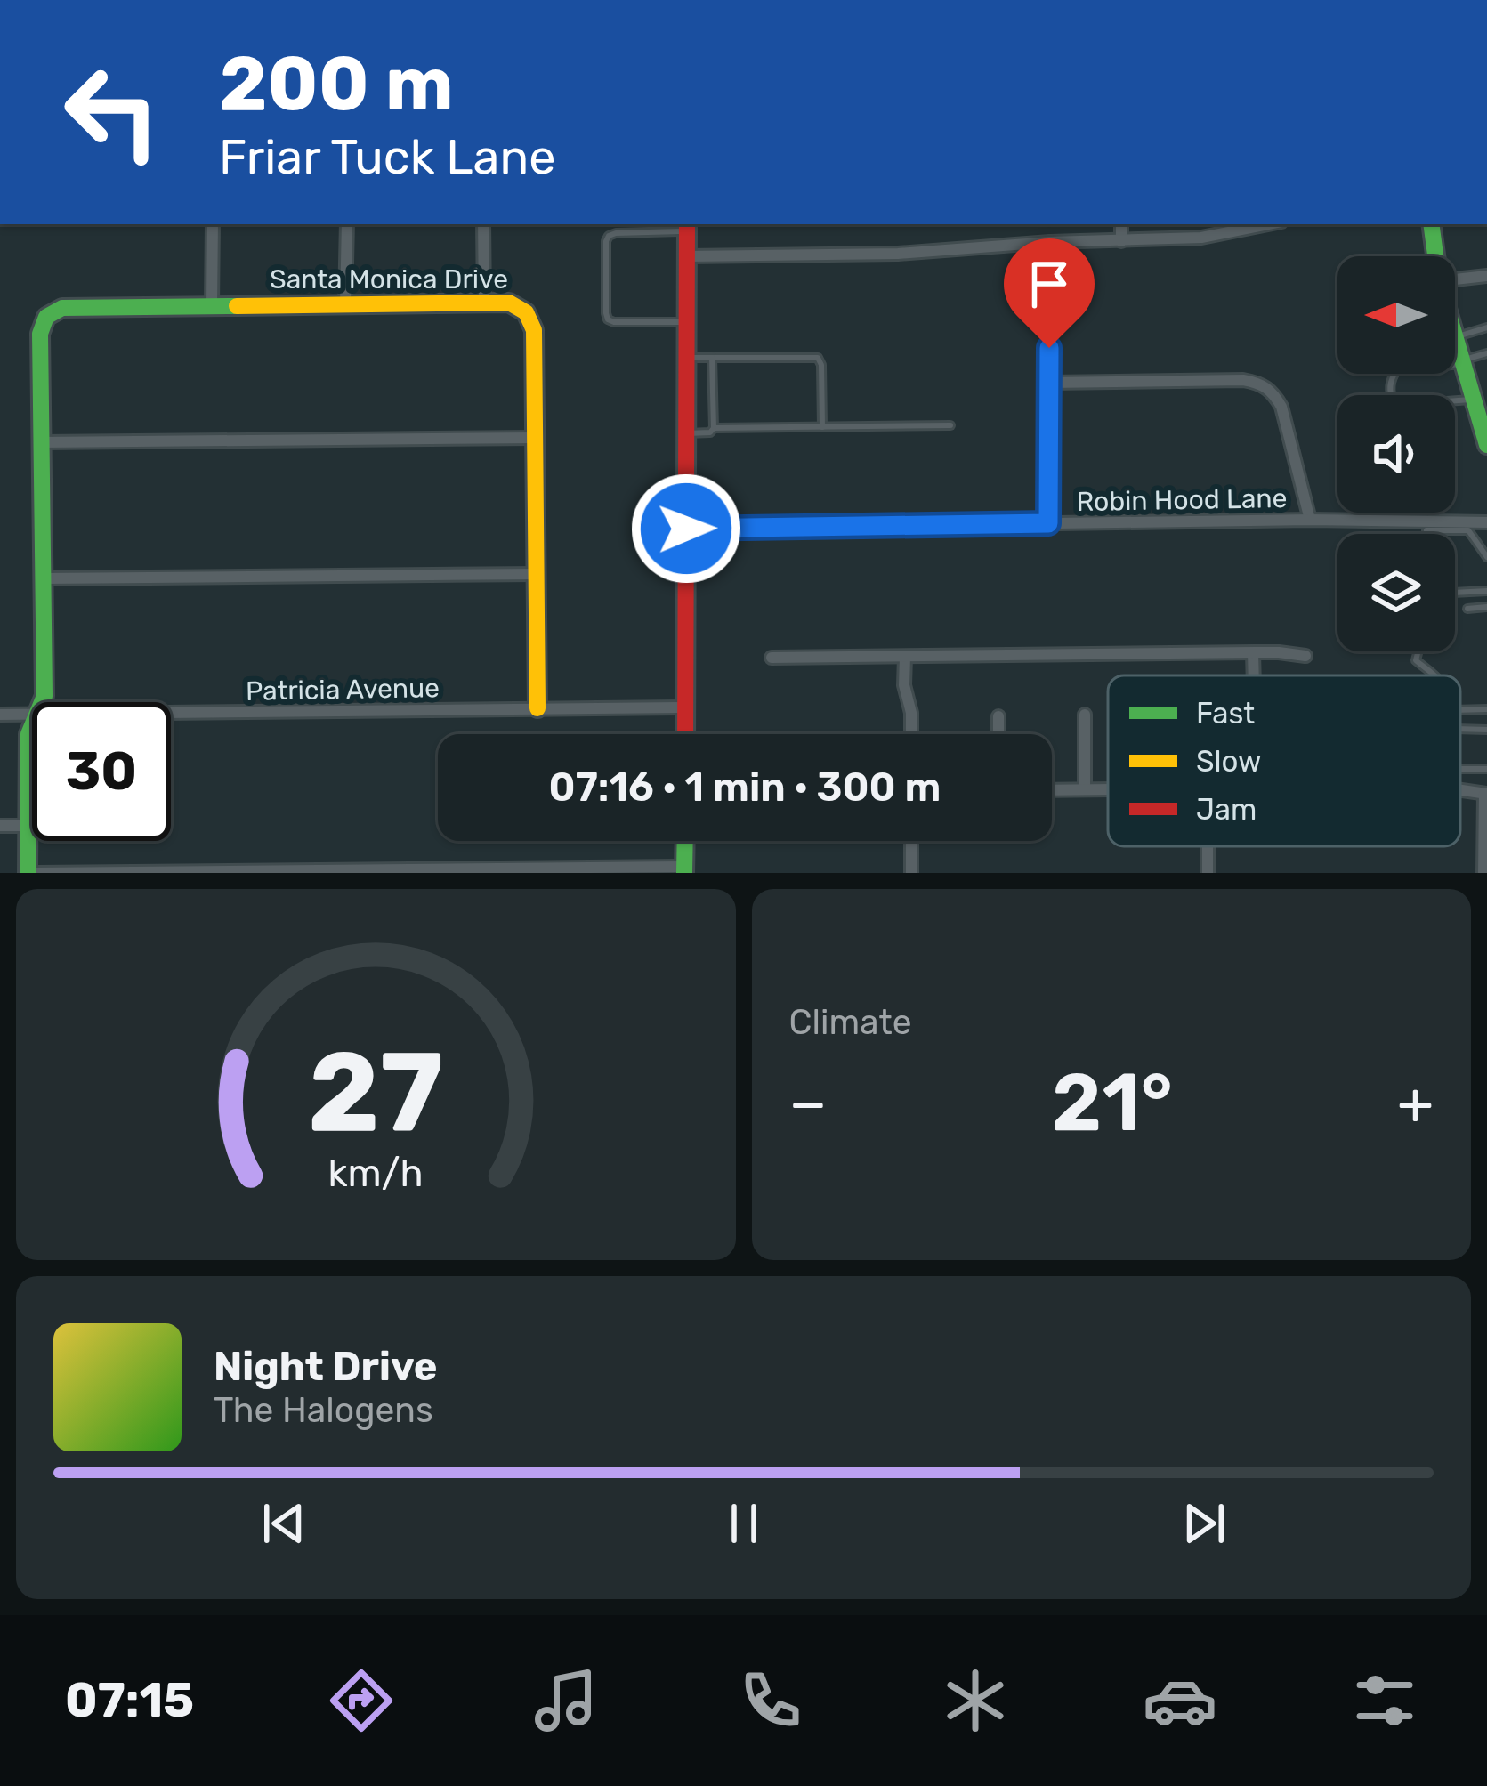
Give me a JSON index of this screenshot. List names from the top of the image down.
{
  "streets": {
    "street": ["Santa Monica Drive", "Robin Hood Lane", "Patricia Avenue"]
  },
  "crossings": [
    ["Santa Monica Drive", "Patricia Avenue"]
  ],
  "legend": ["Fast", "Slow", "Jam"],
  "north": "left",
  "page": {
    "turn": ["200 m", "Friar Tuck Lane"],
    "limit": "30",
    "trip": "07:16 · 1 min · 300 m",
    "tile": "Climate",
    "heat": ["−", "21°", "+"],
    "song": ["Night Drive", "The Halogens"],
    "tabs": "07:15",
    "gauge": ["27", "km/h"]
  }
}
